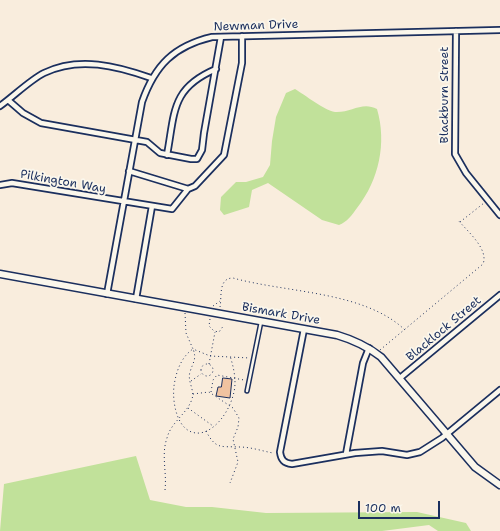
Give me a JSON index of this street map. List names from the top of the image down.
{
  "streets": {
    "street": [
      "Newman Drive",
      "Blackburn Street",
      "Pilkington Way",
      "Bismark Drive",
      "Blacklock Street"
    ]
  },
  "crossings": [
    ["Newman Drive", "Blackburn Street"],
    ["Newman Drive", "Pilkington Way"],
    ["Newman Drive", "Bismark Drive"],
    ["Bismark Drive", "Blacklock Street"]
  ],
  "scale_bar": "100 m"
}
